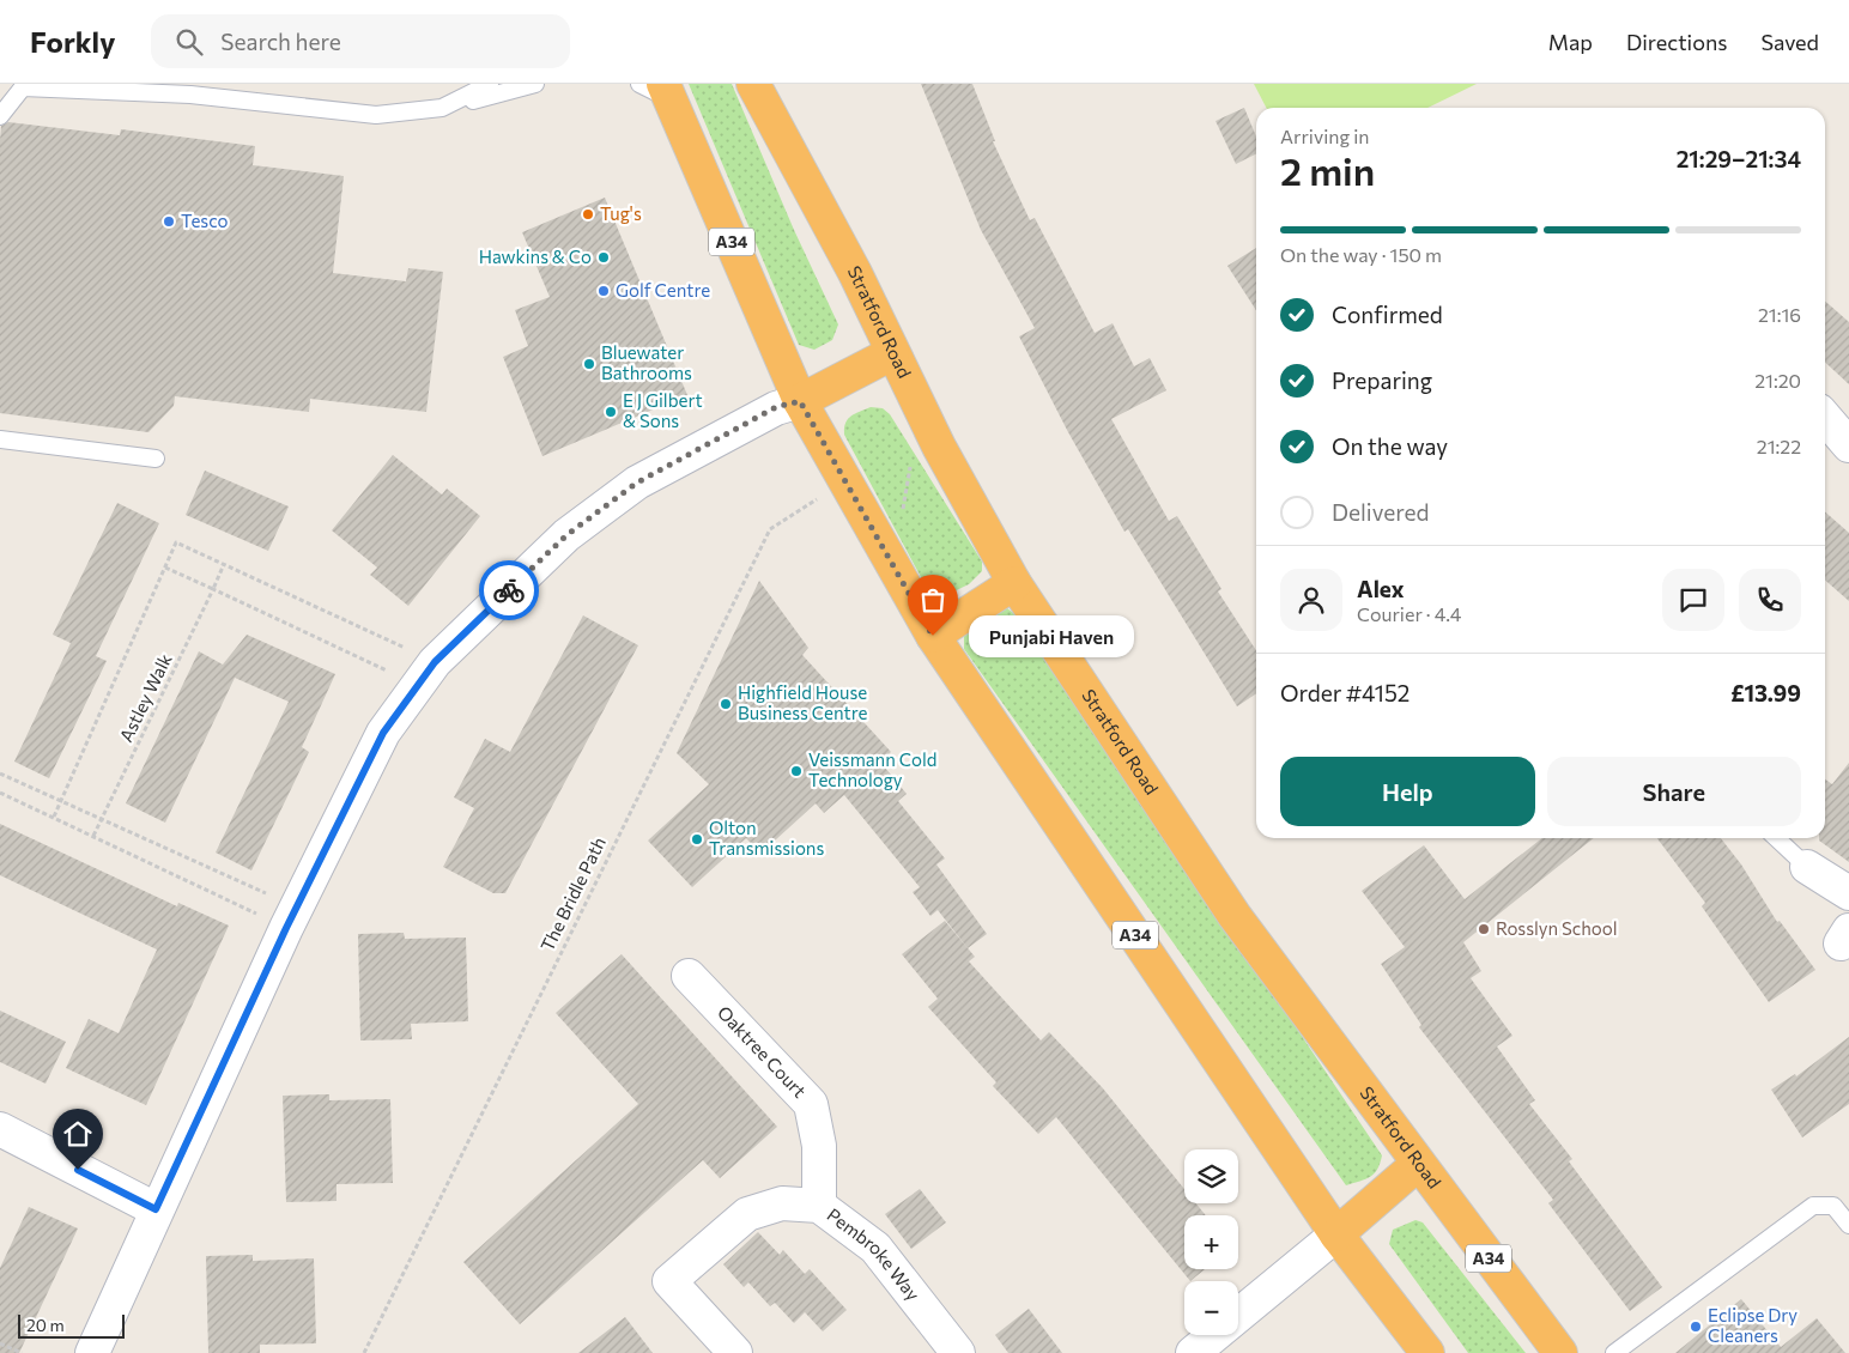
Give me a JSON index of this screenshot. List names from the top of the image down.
{
  "streets": {
    "highway": ["A34", "Stratford Road"],
    "street": ["Oaktree Court", "Pembroke Way"],
    "path": ["Astley Walk", "The Bridle Path"]
  },
  "crossings": [
    ["A34", "The Bridle Path"],
    ["Oaktree Court", "Pembroke Way"]
  ],
  "places": [
    "Tug's",
    "Tesco",
    "Hawkins & Co",
    "Golf Centre",
    "Bluewater Bathrooms",
    "E J Gilbert & Sons",
    "Punjabi Haven",
    "Highfield House Business Centre",
    "Veissmann Cold Technology",
    "Olton Transmissions",
    "Rosslyn School",
    "Eclipse Dry Cleaners"
  ],
  "scale_bar": "20 m",
  "page": {
    "header": "Forkly",
    "search": "Search here",
    "nav": ["Map", "Directions", "Saved"],
    "heading": ["2 min", "Arriving in", "21:29–21:34"],
    "panel": [
      "Alex",
      "Courier · 4.4",
      "Order #4152",
      "£13.99"
    ],
    "bar": "On the way · 150 m",
    "list": [
      ["Confirmed", "21:16"],
      ["Preparing", "21:20"],
      ["On the way", "21:22"],
      "Delivered"
    ],
    "bubble": "Punjabi Haven",
    "buttons": ["Help", "Share"],
    "map_buttons": ["+", "−"],
    "scale": "20 m"
  }
}
